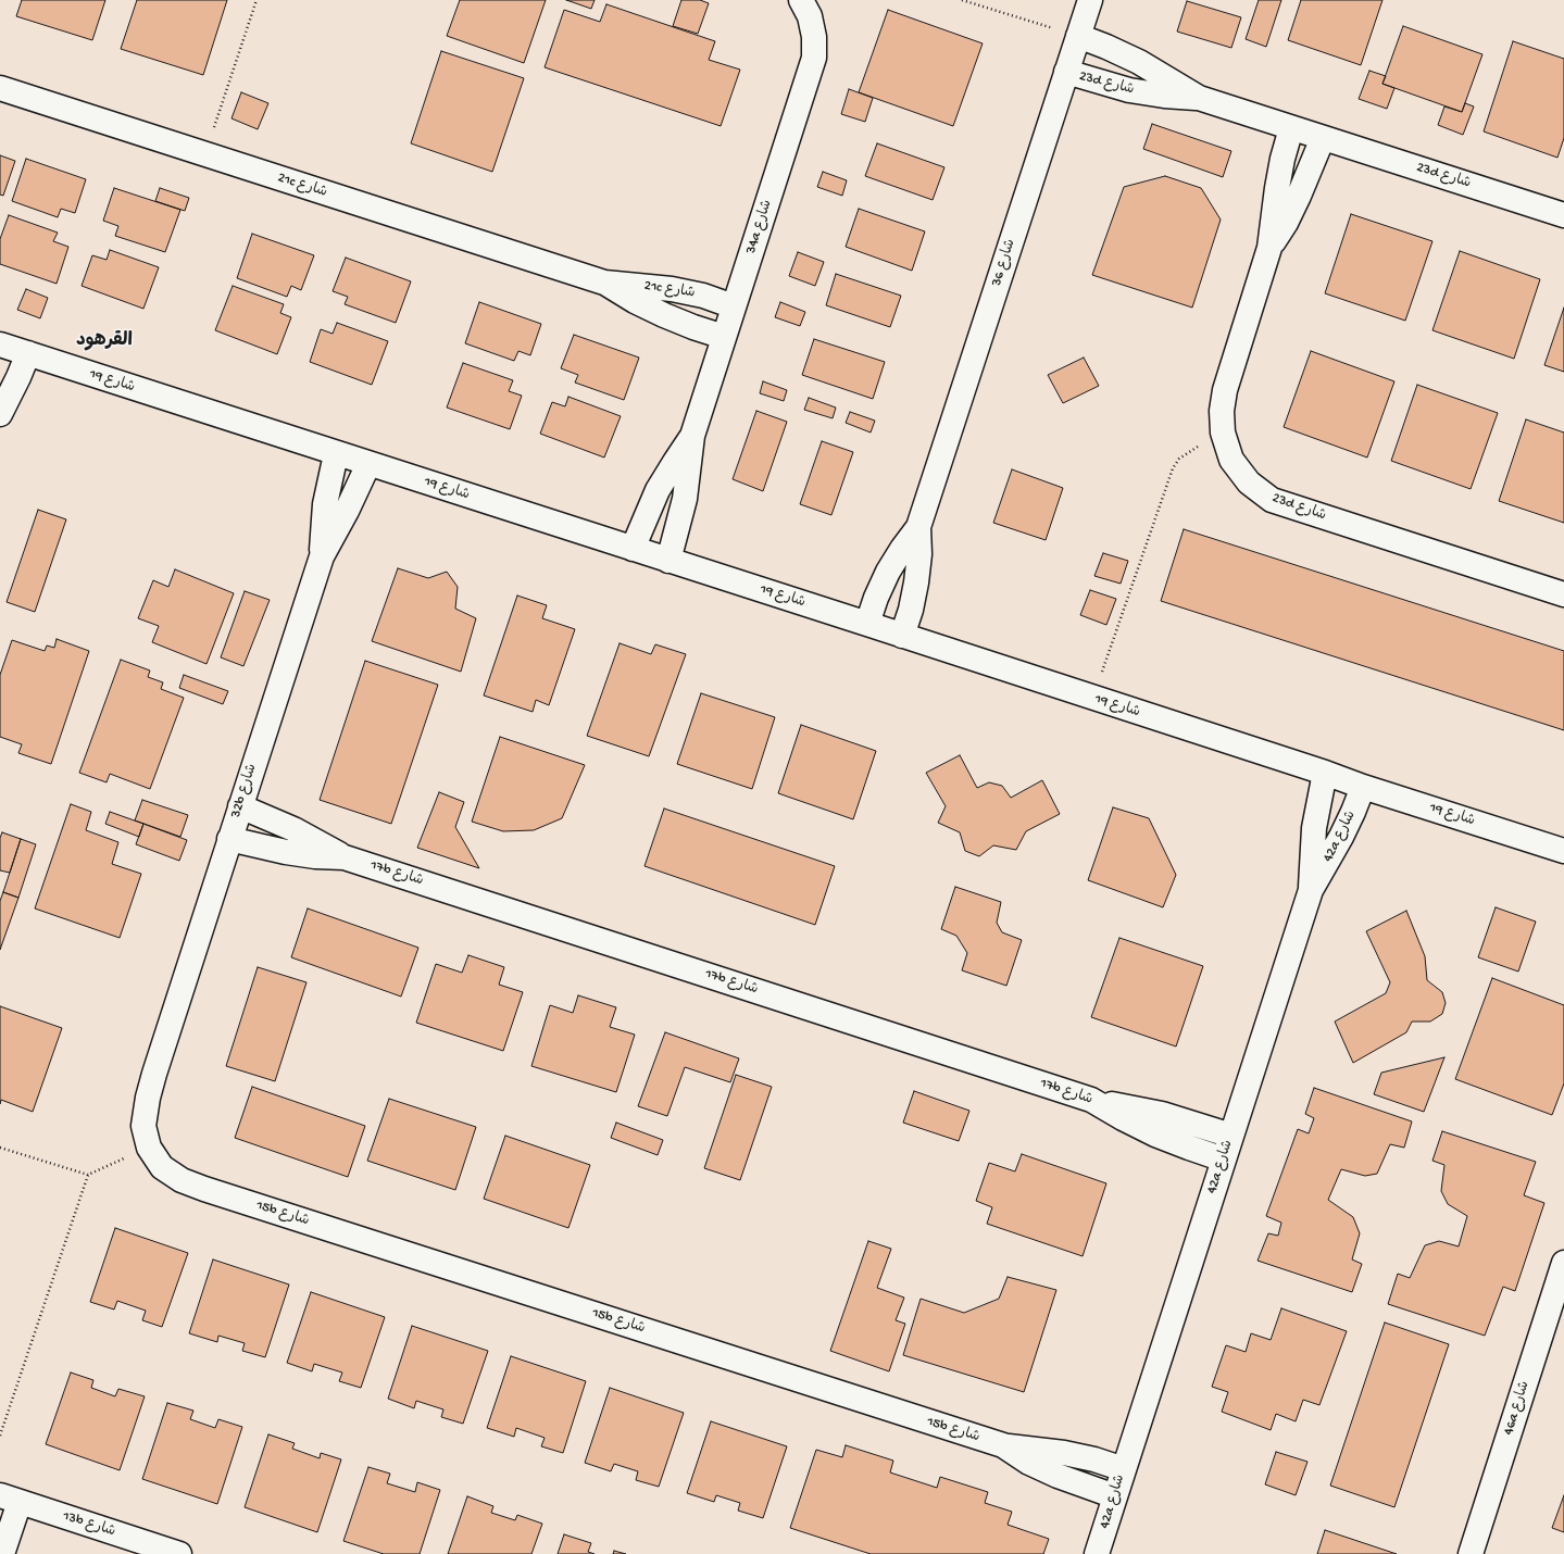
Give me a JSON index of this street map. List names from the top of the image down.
{
  "streets": {
    "street": [
      "23d شارع",
      "21c شارع",
      "34a شارع",
      "شارع 36",
      "شارع 19",
      "32b شارع",
      "42a شارع",
      "17b شارع",
      "15b شارع",
      "46a شارع",
      "13b شارع"
    ]
  },
  "crossings": [
    ["23d شارع", "شارع 36"],
    ["21c شارع", "34a شارع"],
    ["34a شارع", "شارع 19"],
    ["شارع 36", "شارع 19"],
    ["شارع 19", "32b شارع"],
    ["شارع 19", "42a شارع"],
    ["32b شارع", "17b شارع"],
    ["32b شارع", "15b شارع"],
    ["42a شارع", "17b شارع"],
    ["42a شارع", "15b شارع"]
  ],
  "districts": ["القرهود"]
}
